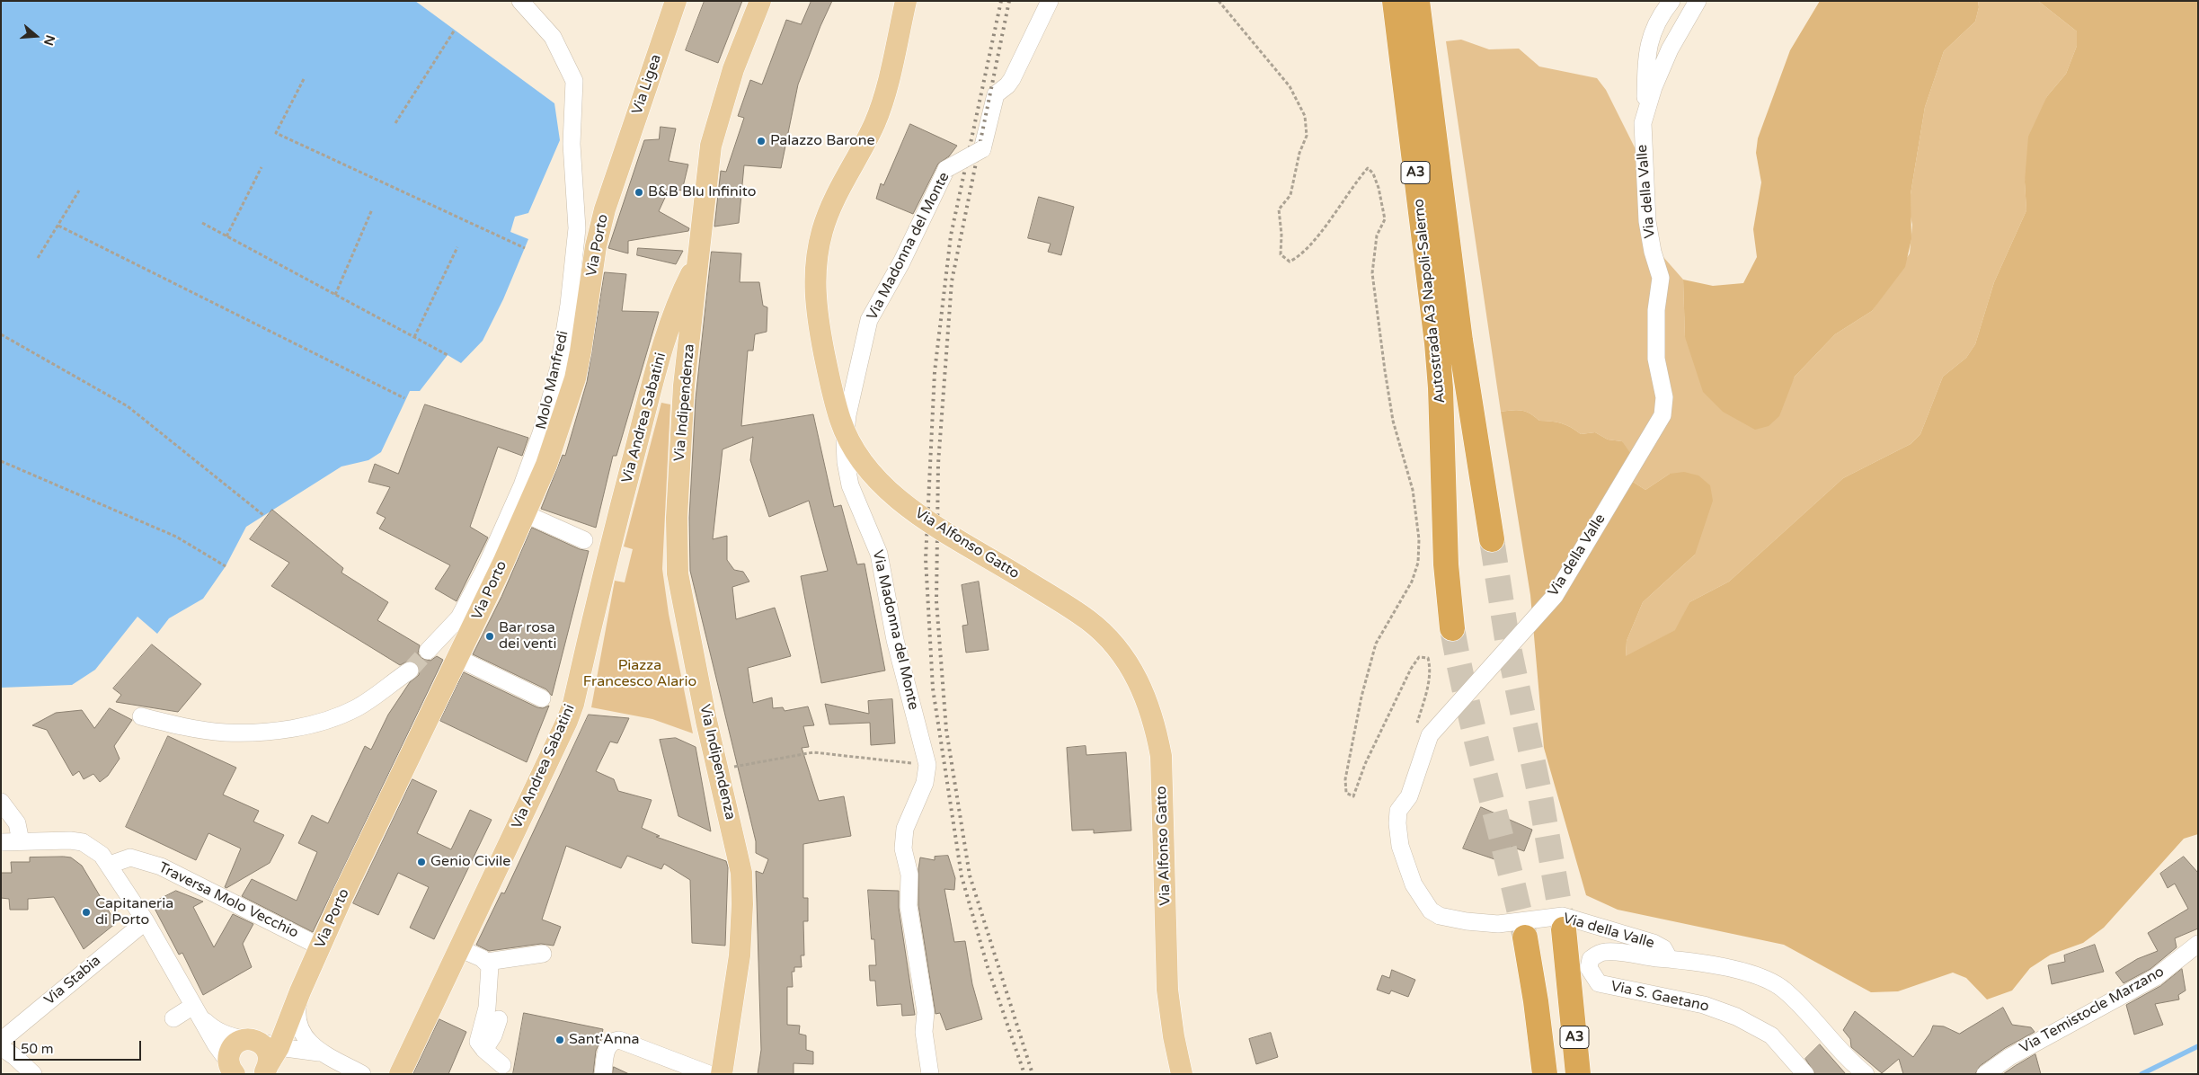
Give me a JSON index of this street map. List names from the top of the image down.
{
  "streets": {
    "highway": ["A3", "Autostrada A3 Napoli-Salerno"],
    "main road": [
      "Via Ligea",
      "Via Porto",
      "Via Indipendenza",
      "Via Andrea Sabatini",
      "Via Alfonso Gatto"
    ],
    "street": [
      "Via della Valle",
      "Via Madonna del Monte",
      "Molo Manfredi",
      "Traversa Molo Vecchio",
      "Via Stabia",
      "Via S. Gaetano",
      "Via Temistocle Marzano"
    ]
  },
  "crossings": [
    ["Via Ligea", "Via Porto"],
    ["Via della Valle", "Via S. Gaetano"],
    ["Via Porto", "Molo Manfredi"],
    ["Via Porto", "Traversa Molo Vecchio"],
    ["Via Indipendenza", "Via Andrea Sabatini"]
  ],
  "parks": ["Piazza Francesco Alario"],
  "places": [
    "Palazzo Barone",
    "B&B Blu Infinito",
    "Bar rosa dei venti",
    "Genio Civile",
    "Capitaneria di Porto",
    "Sant'Anna"
  ],
  "scale_bar": "50 m",
  "north": "right"
}
